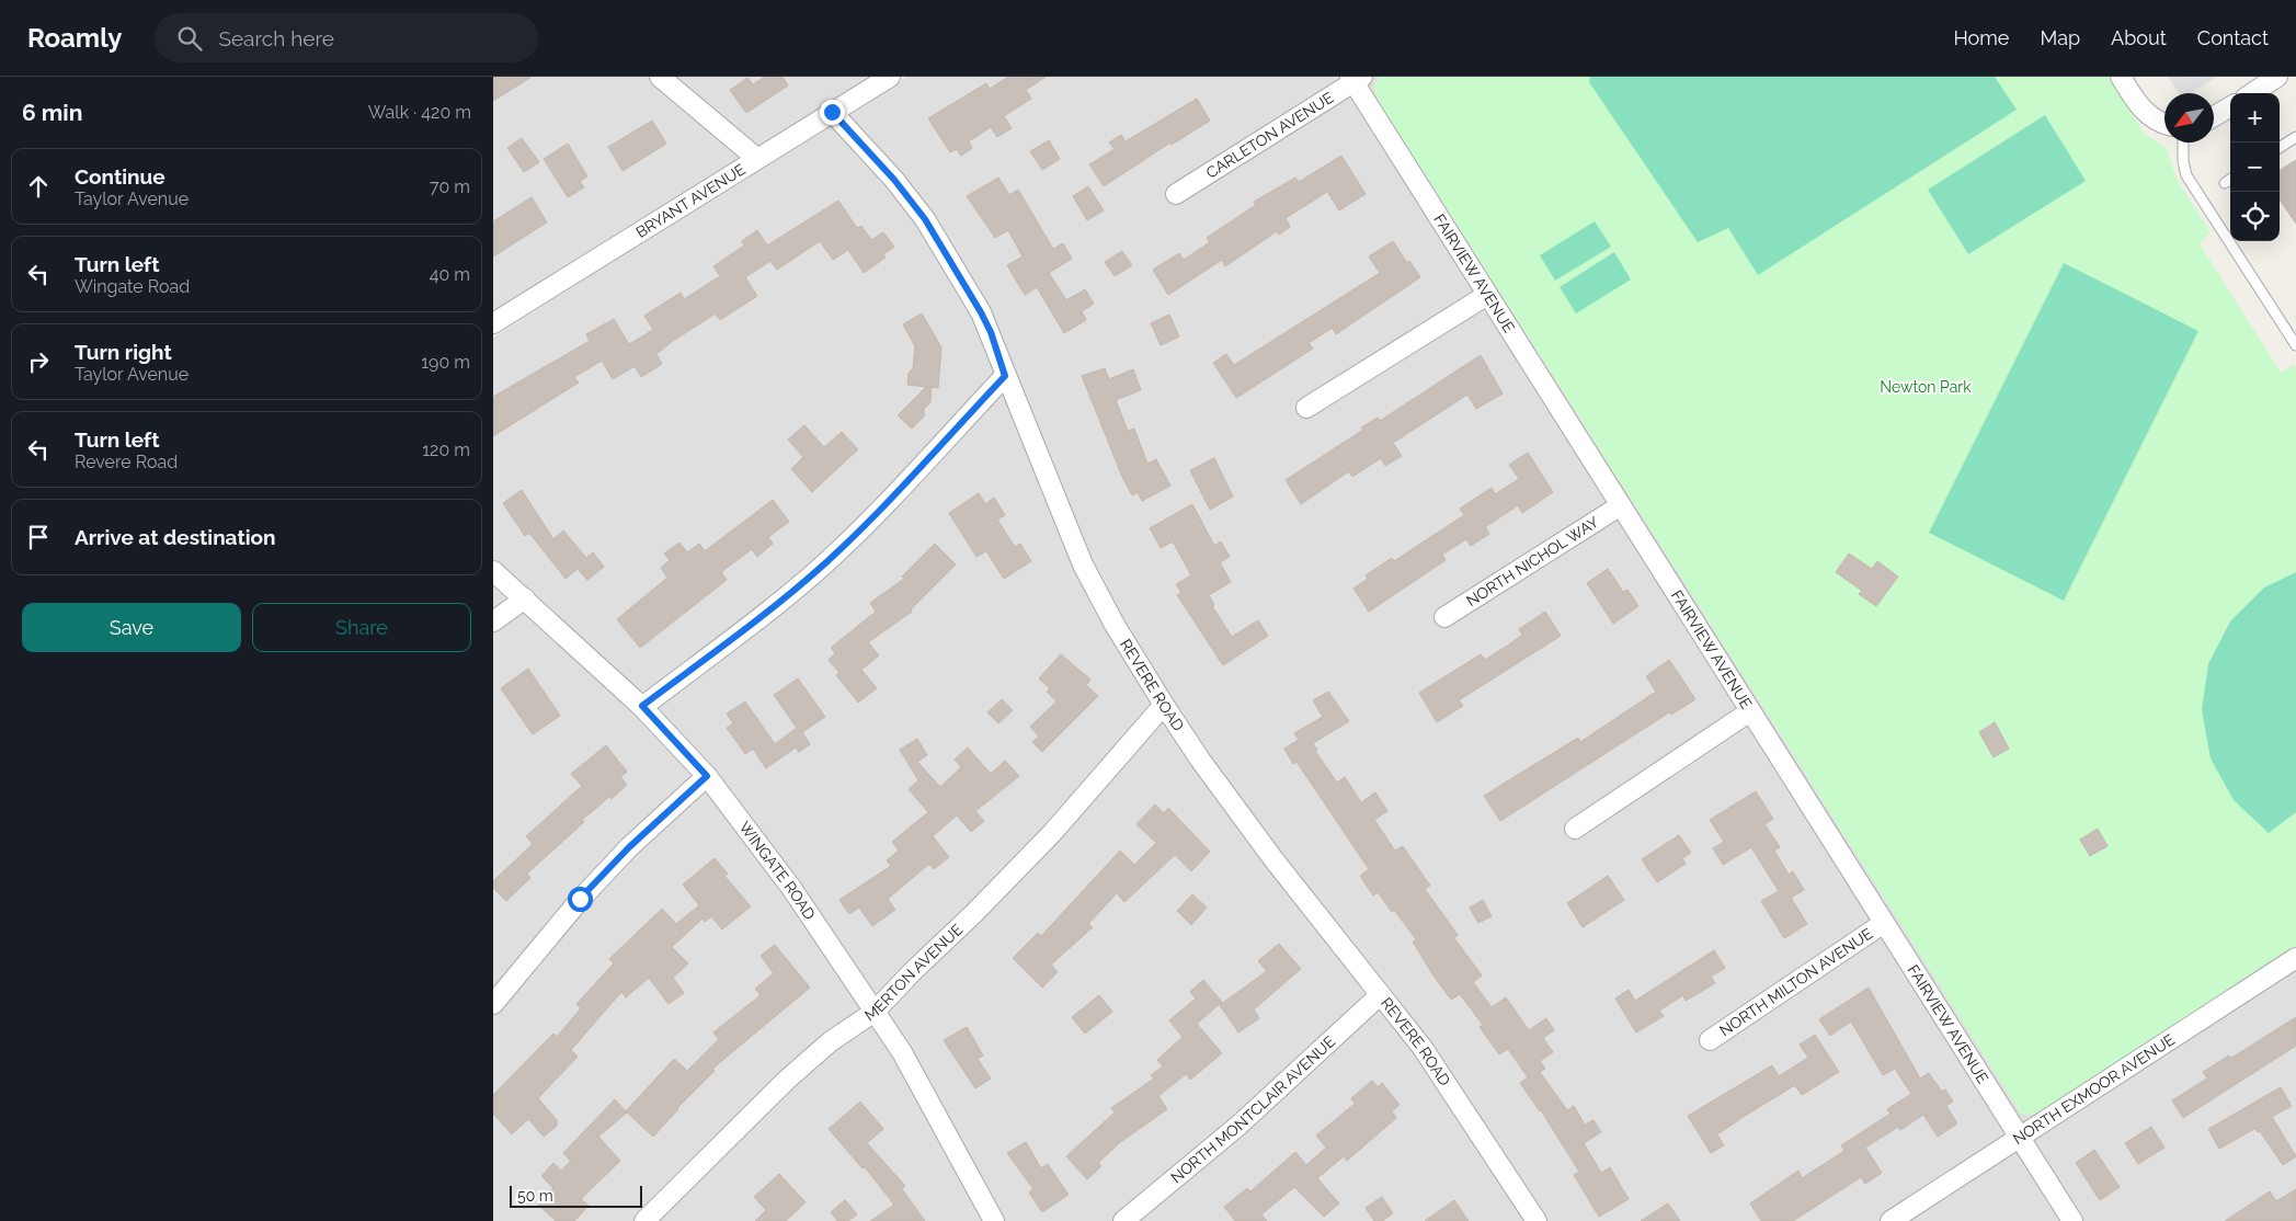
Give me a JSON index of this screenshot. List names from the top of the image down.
{
  "streets": {
    "street": [
      "CARLETON AVENUE",
      "BRYANT AVENUE",
      "FAIRVIEW AVENUE",
      "NORTH NICHOL WAY",
      "REVERE ROAD",
      "WINGATE ROAD",
      "MERTON AVENUE",
      "NORTH MILTON AVENUE",
      "NORTH EXMOOR AVENUE",
      "NORTH MONTCLAIR AVENUE"
    ]
  },
  "crossings": [
    ["CARLETON AVENUE", "FAIRVIEW AVENUE"],
    ["BRYANT AVENUE", "REVERE ROAD"],
    ["FAIRVIEW AVENUE", "NORTH NICHOL WAY"],
    ["FAIRVIEW AVENUE", "NORTH MILTON AVENUE"],
    ["FAIRVIEW AVENUE", "NORTH EXMOOR AVENUE"],
    ["REVERE ROAD", "MERTON AVENUE"],
    ["REVERE ROAD", "NORTH MONTCLAIR AVENUE"],
    ["WINGATE ROAD", "MERTON AVENUE"]
  ],
  "parks": ["Newton Park"],
  "scale_bar": "50 m",
  "north": "bottom left",
  "page": {
    "header": "Roamly",
    "search": "Search here",
    "nav": [
      "Home",
      "Map",
      "About",
      "Contact"
    ],
    "heading": ["6 min", "Walk · 420 m"],
    "map_buttons": ["+", "−"],
    "list": [
      ["Continue", "Taylor Avenue", "70 m"],
      ["Turn left", "Wingate Road", "40 m"],
      ["Turn right", "Taylor Avenue", "190 m"],
      ["Turn left", "Revere Road", "120 m"],
      "Arrive at destination"
    ],
    "buttons": ["Save", "Share"],
    "scale": "50 m"
  }
}
